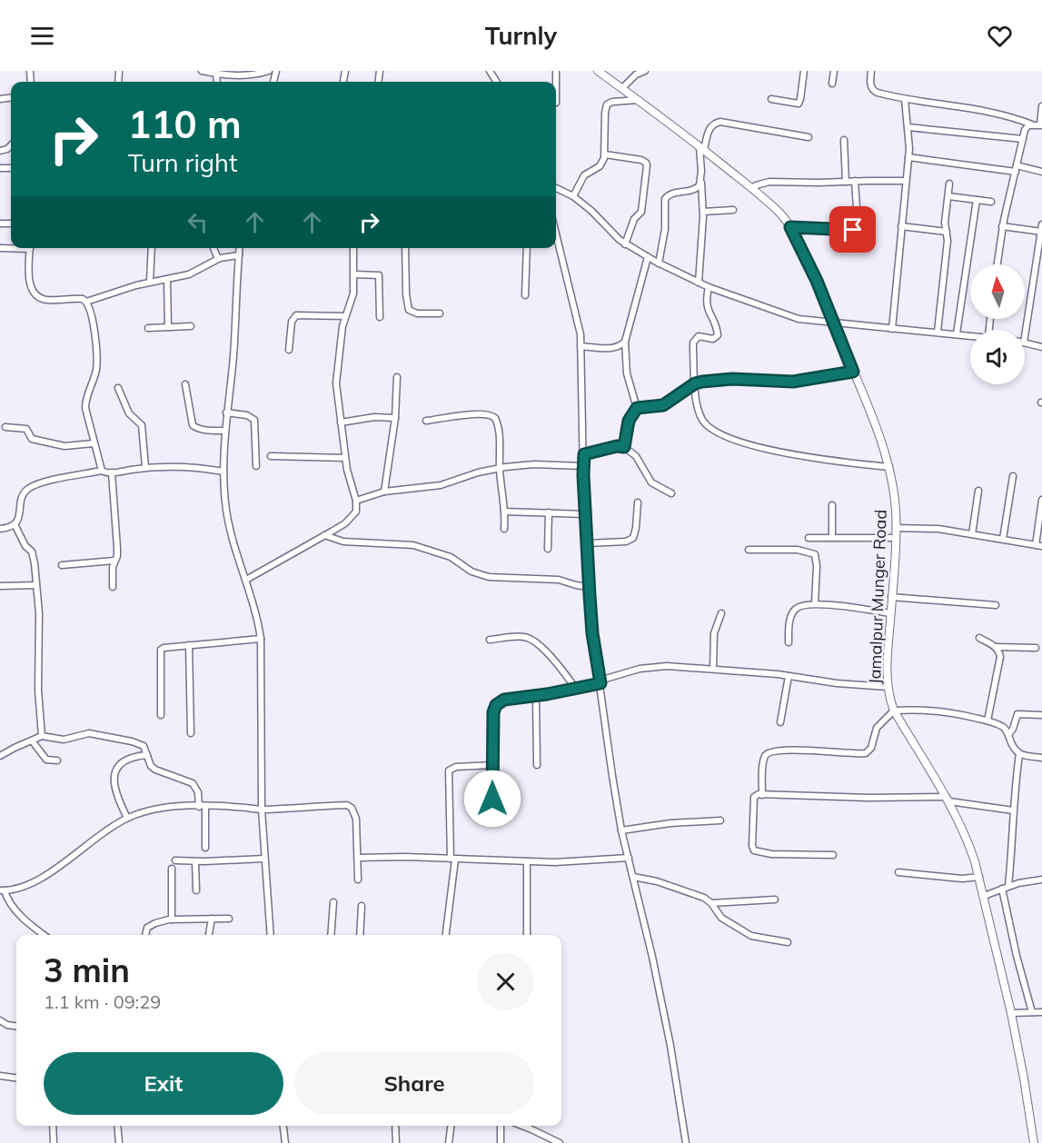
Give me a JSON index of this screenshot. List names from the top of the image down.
{
  "streets": {
    "street": ["Jamalpur Munger Road"]
  },
  "north": "top",
  "page": {
    "header": "Turnly",
    "turn": ["110 m", "Turn right"],
    "heading": ["3 min", "1.1 km · 09:29"],
    "buttons": ["Exit", "Share"]
  }
}
